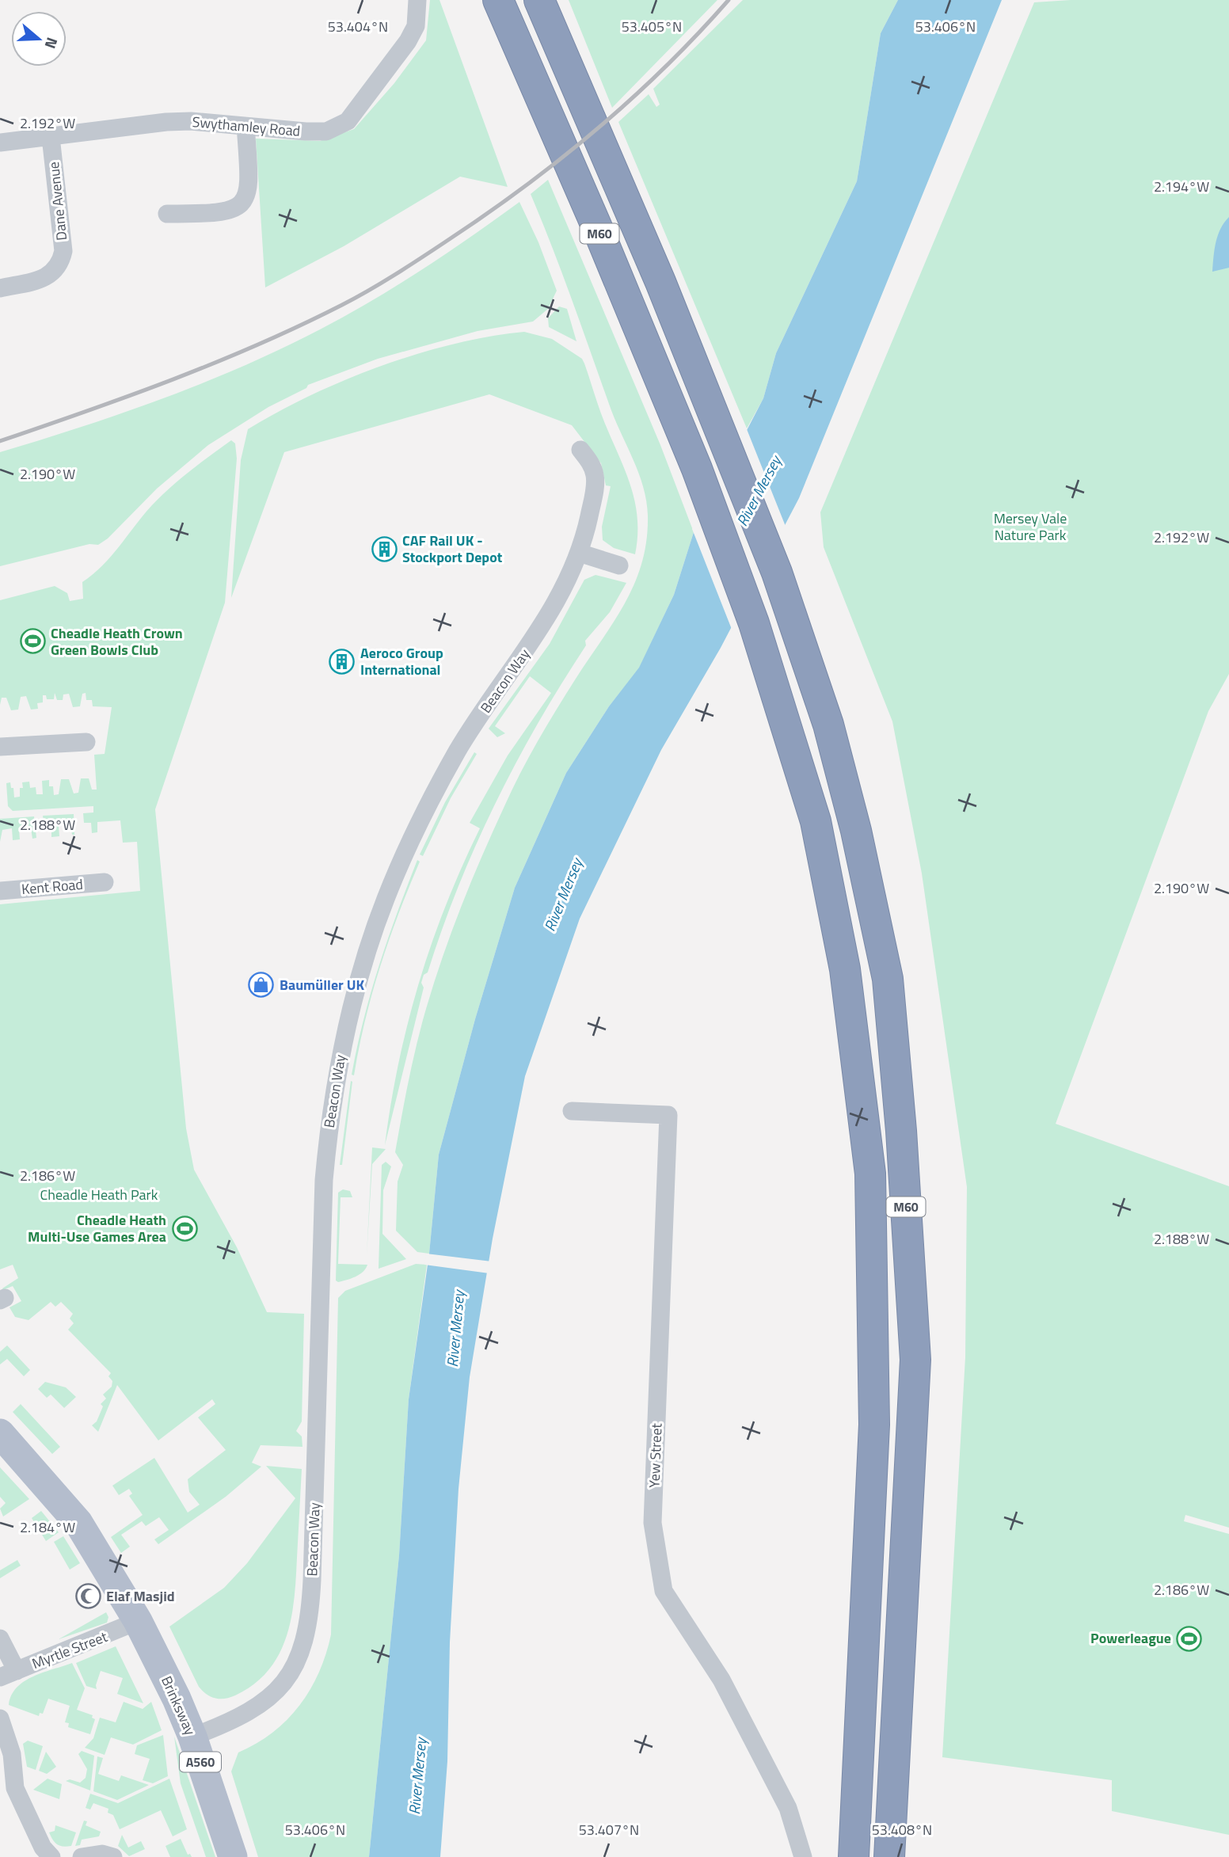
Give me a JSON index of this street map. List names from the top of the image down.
{
  "streets": {
    "highway": ["M60"],
    "main road": ["Brinksway", "A560"],
    "street": [
      "Swythamley Road",
      "Dane Avenue",
      "Beacon Way",
      "Kent Road",
      "Yew Street",
      "Myrtle Street"
    ]
  },
  "crossings": [
    ["Swythamley Road", "Dane Avenue"],
    ["Beacon Way", "Brinksway"],
    ["Myrtle Street", "Brinksway"],
    ["Myrtle Street", "A560"],
    ["Brinksway", "A560"]
  ],
  "water": ["River Mersey"],
  "parks": ["Mersey Vale Nature Park", "Cheadle Heath Park"],
  "places": {
    "building": ["CAF Rail UK - Stockport Depot", "Aeroco Group International"],
    "sports": ["Cheadle Heath Crown Green Bowls Club", "Cheadle Heath Multi-Use Games Area", "Powerleague"],
    "shop": ["Baumüller UK"],
    "mosque": ["Elaf Masjid"]
  },
  "north": "right",
  "coordinates": [
    "53.406°N",
    "53.404°N",
    "53.405°N",
    "2.192°W",
    "2.194°W",
    "2.190°W",
    "2.188°W",
    "2.186°W",
    "2.184°W",
    "53.407°N",
    "53.408°N"
  ]
}
